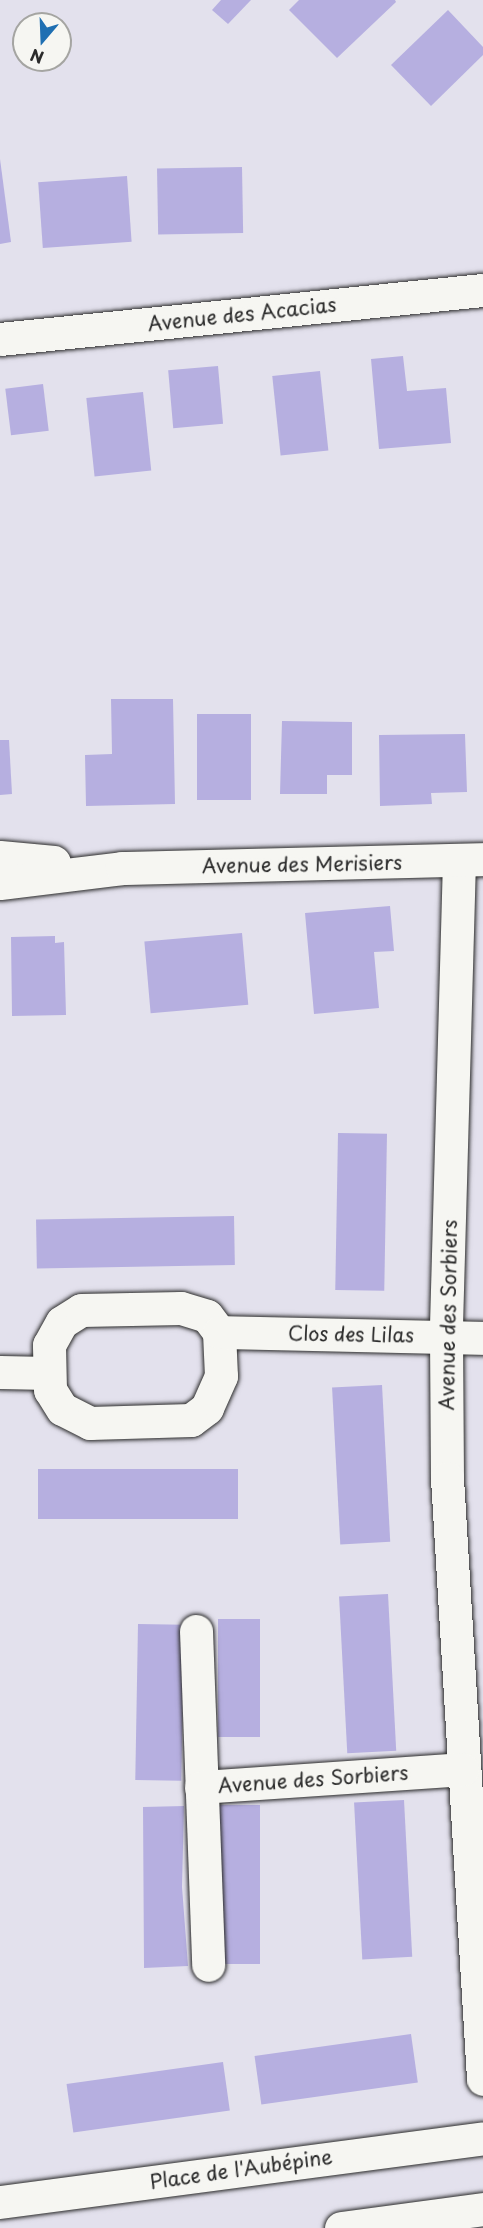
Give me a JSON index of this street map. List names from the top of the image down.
{
  "streets": {
    "street": [
      "Avenue des Acacias",
      "Avenue des Merisiers",
      "Avenue des Sorbiers",
      "Clos des Lilas",
      "Place de l'Aubépine"
    ]
  },
  "crossings": [
    ["Avenue des Merisiers", "Avenue des Sorbiers"],
    ["Avenue des Sorbiers", "Clos des Lilas"]
  ],
  "north": "bottom"
}
